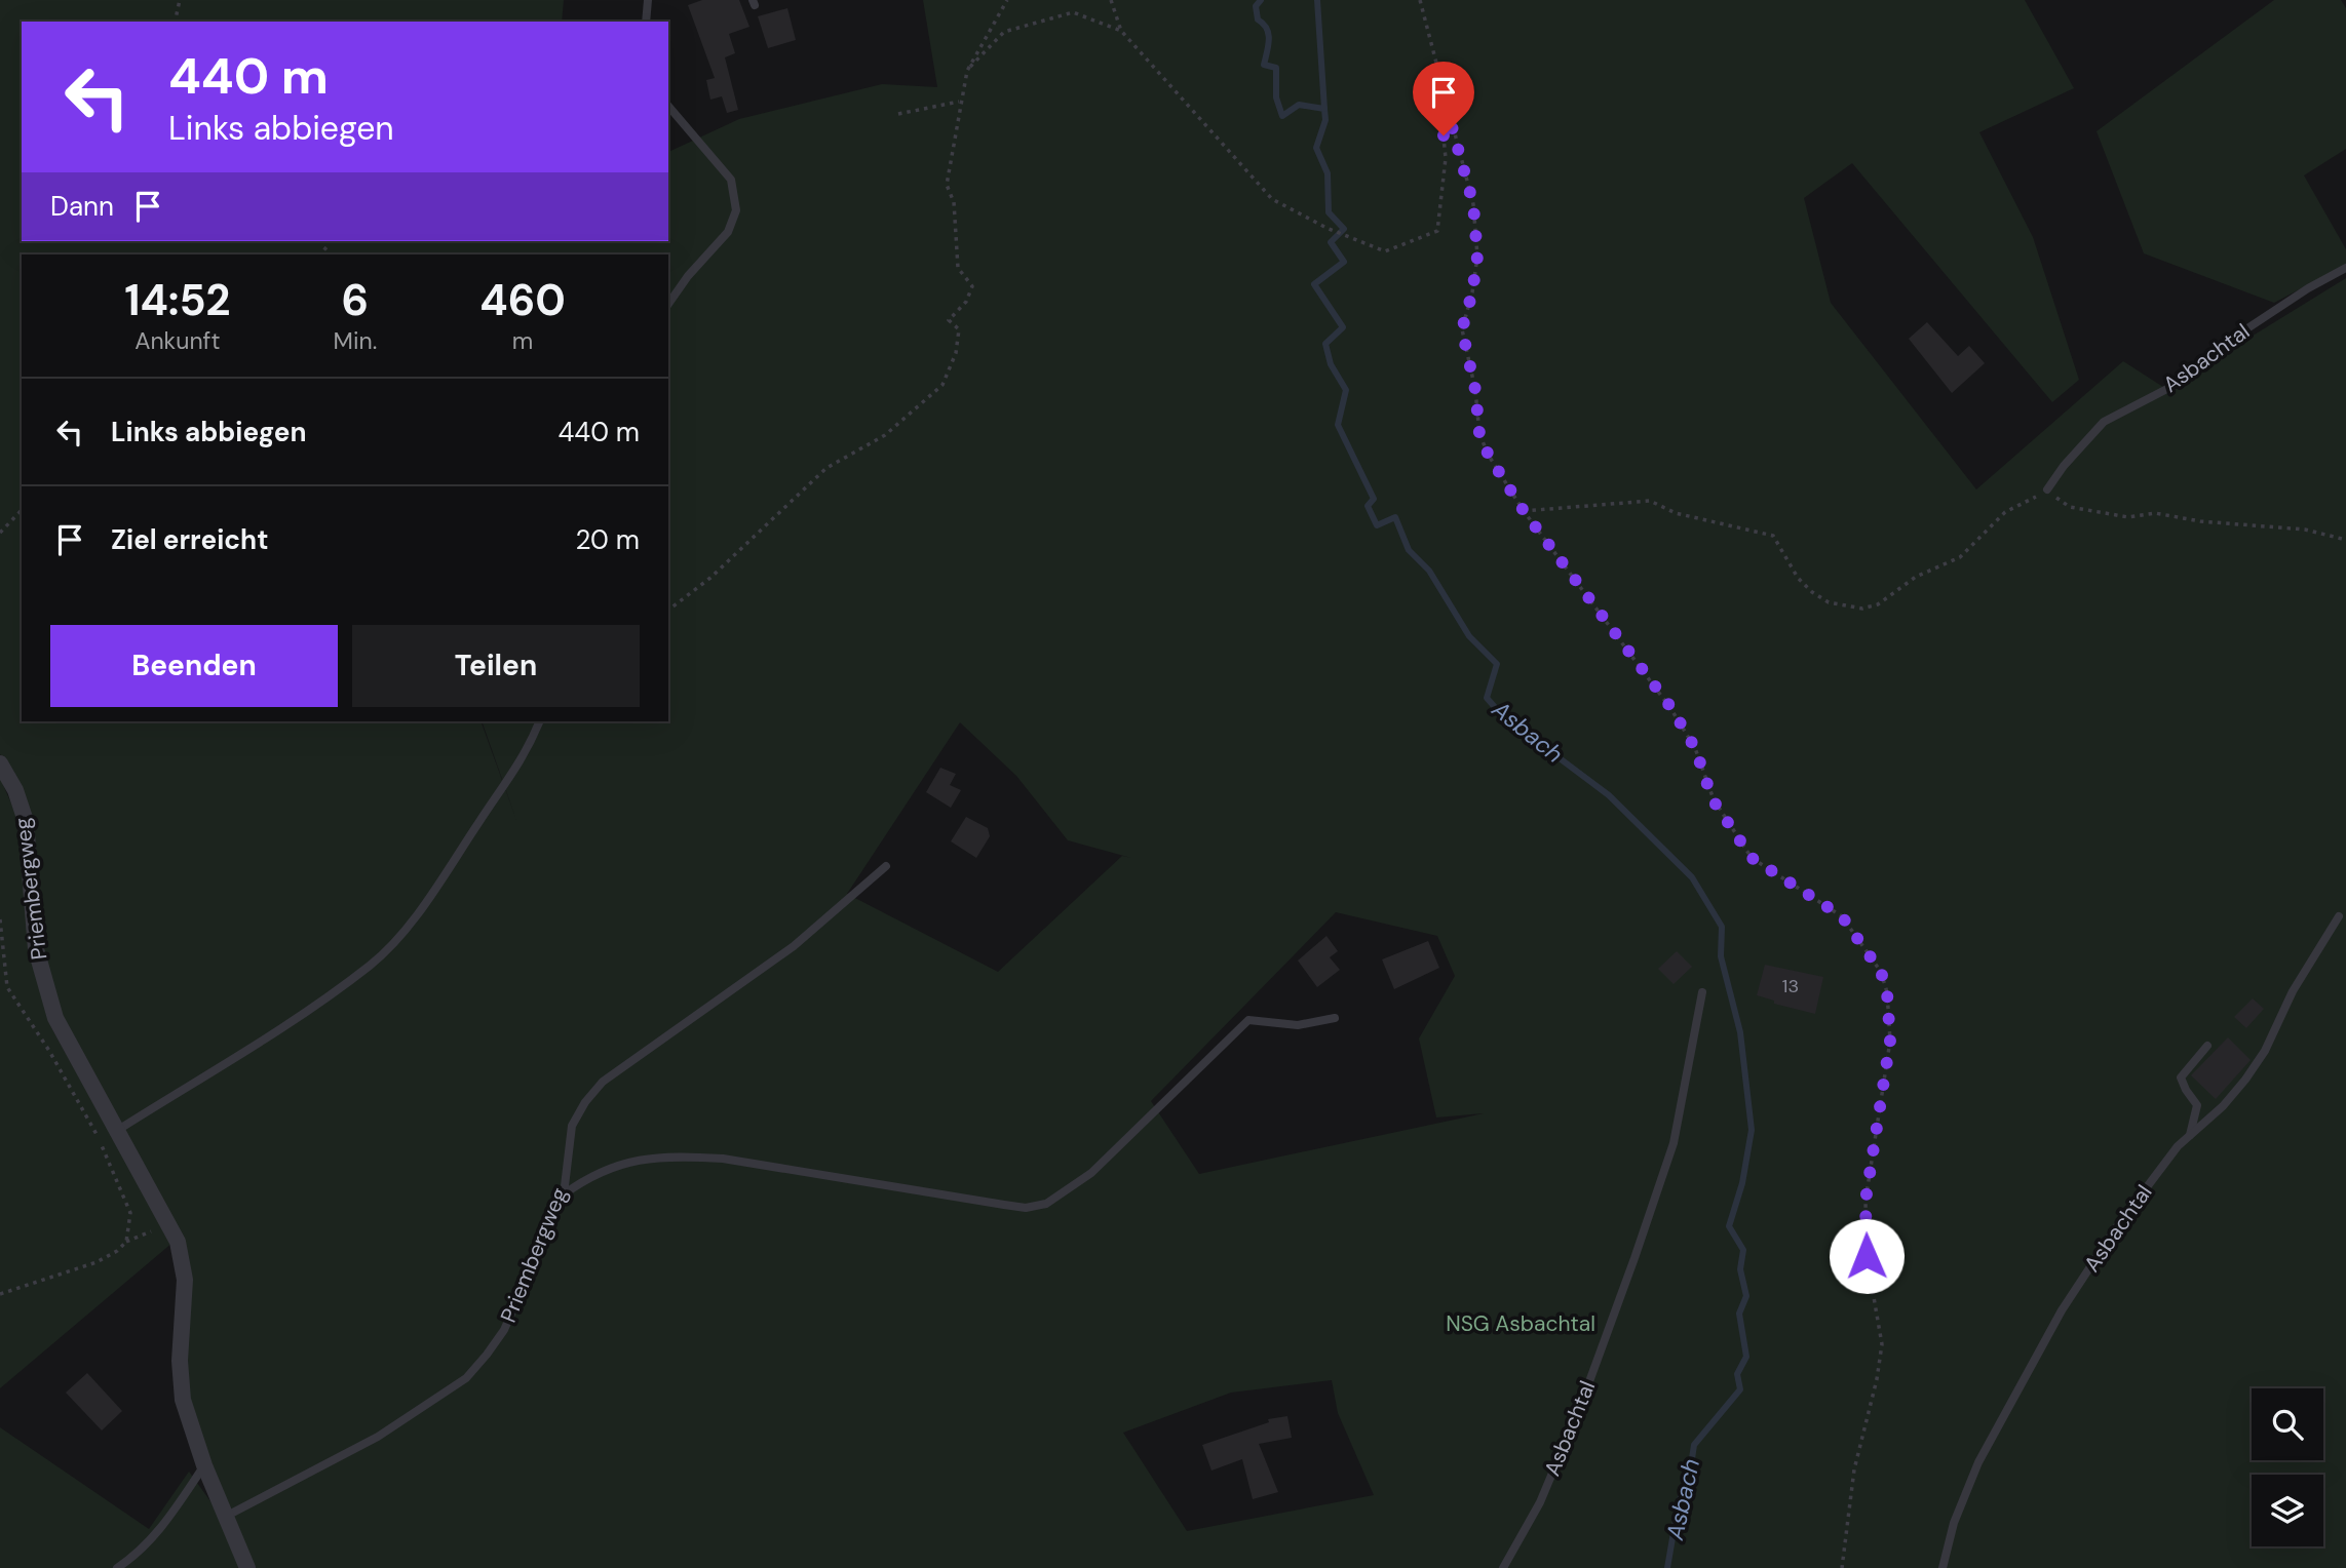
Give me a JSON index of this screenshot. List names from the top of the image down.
{
  "streets": {
    "street": ["Priembergweg"],
    "lane": ["Asbachtal"]
  },
  "water": ["Asbach"],
  "parks": ["NSG Asbachtal"],
  "house_numbers": ["13"],
  "page": {
    "turn": ["440 m", "Links abbiegen"],
    "then": "Dann",
    "eta": [
      "14:52",
      "Ankunft",
      "6",
      "Min.",
      "460",
      "m"
    ],
    "list": [
      {
        "name": "Links abbiegen",
        "value": "440 m"
      },
      {
        "name": "Ziel erreicht",
        "value": "20 m"
      }
    ],
    "buttons": ["Beenden", "Teilen"]
  }
}
